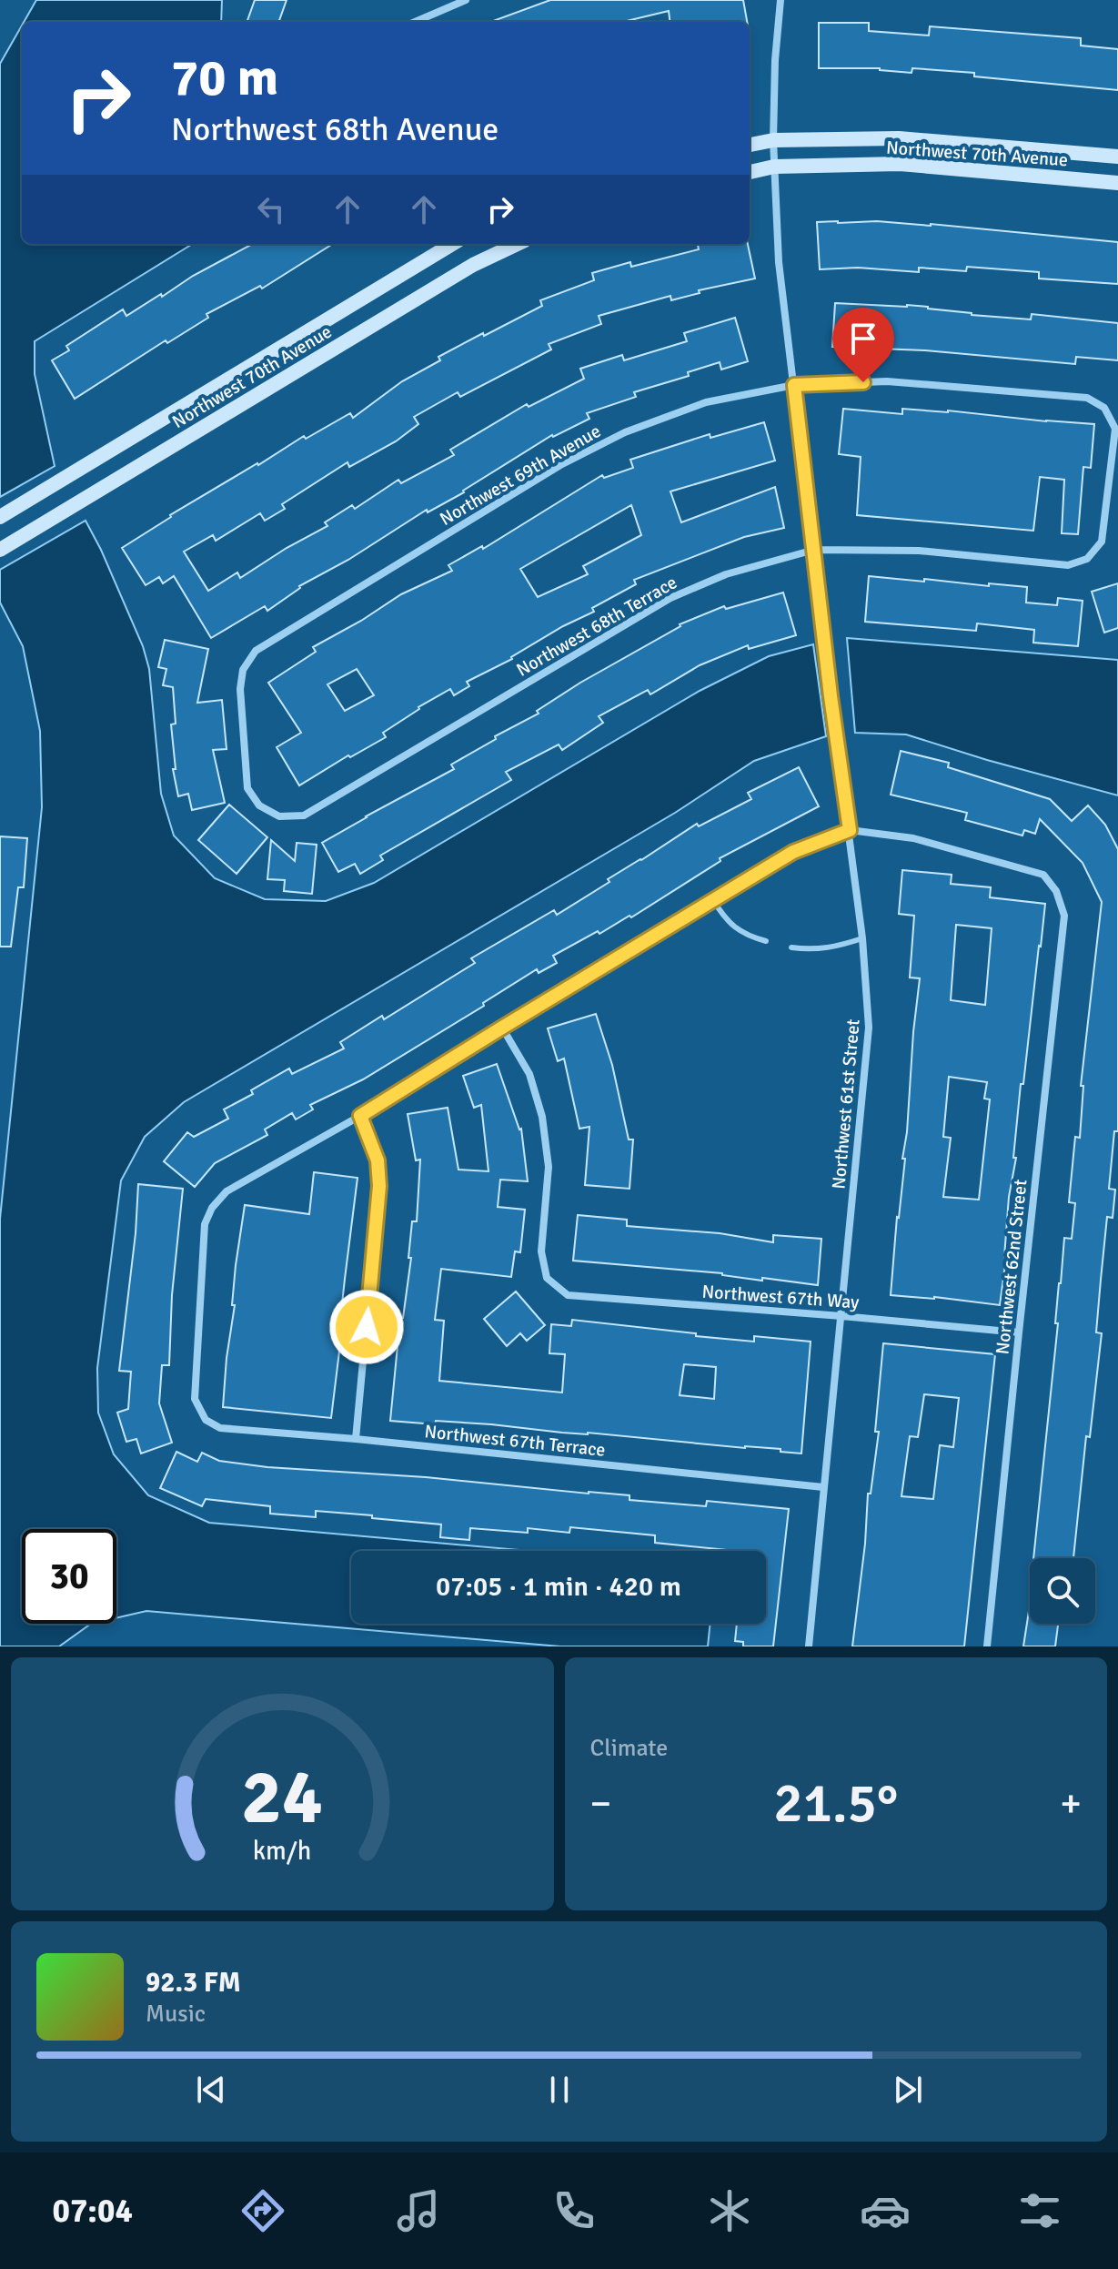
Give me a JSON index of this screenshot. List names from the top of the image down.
{
  "streets": {
    "street": [
      "Northwest 70th Avenue",
      "Northwest 69th Avenue",
      "Northwest 68th Terrace",
      "Northwest 61st Street",
      "Northwest 62nd Street",
      "Northwest 67th Way",
      "Northwest 67th Terrace"
    ]
  },
  "crossings": [
    ["Northwest 70th Avenue", "Northwest 61st Street"],
    ["Northwest 69th Avenue", "Northwest 68th Terrace"],
    ["Northwest 69th Avenue", "Northwest 61st Street"],
    ["Northwest 68th Terrace", "Northwest 61st Street"],
    ["Northwest 61st Street", "Northwest 62nd Street"],
    ["Northwest 61st Street", "Northwest 67th Way"],
    ["Northwest 61st Street", "Northwest 67th Terrace"],
    ["Northwest 62nd Street", "Northwest 67th Way"]
  ],
  "page": {
    "turn": ["70 m", "Northwest 68th Avenue"],
    "limit": "30",
    "trip": "07:05 · 1 min · 420 m",
    "tile": "Climate",
    "heat": ["−", "21.5°", "+"],
    "song": ["92.3 FM", "Music"],
    "tabs": "07:04",
    "gauge": ["24", "km/h"]
  }
}
